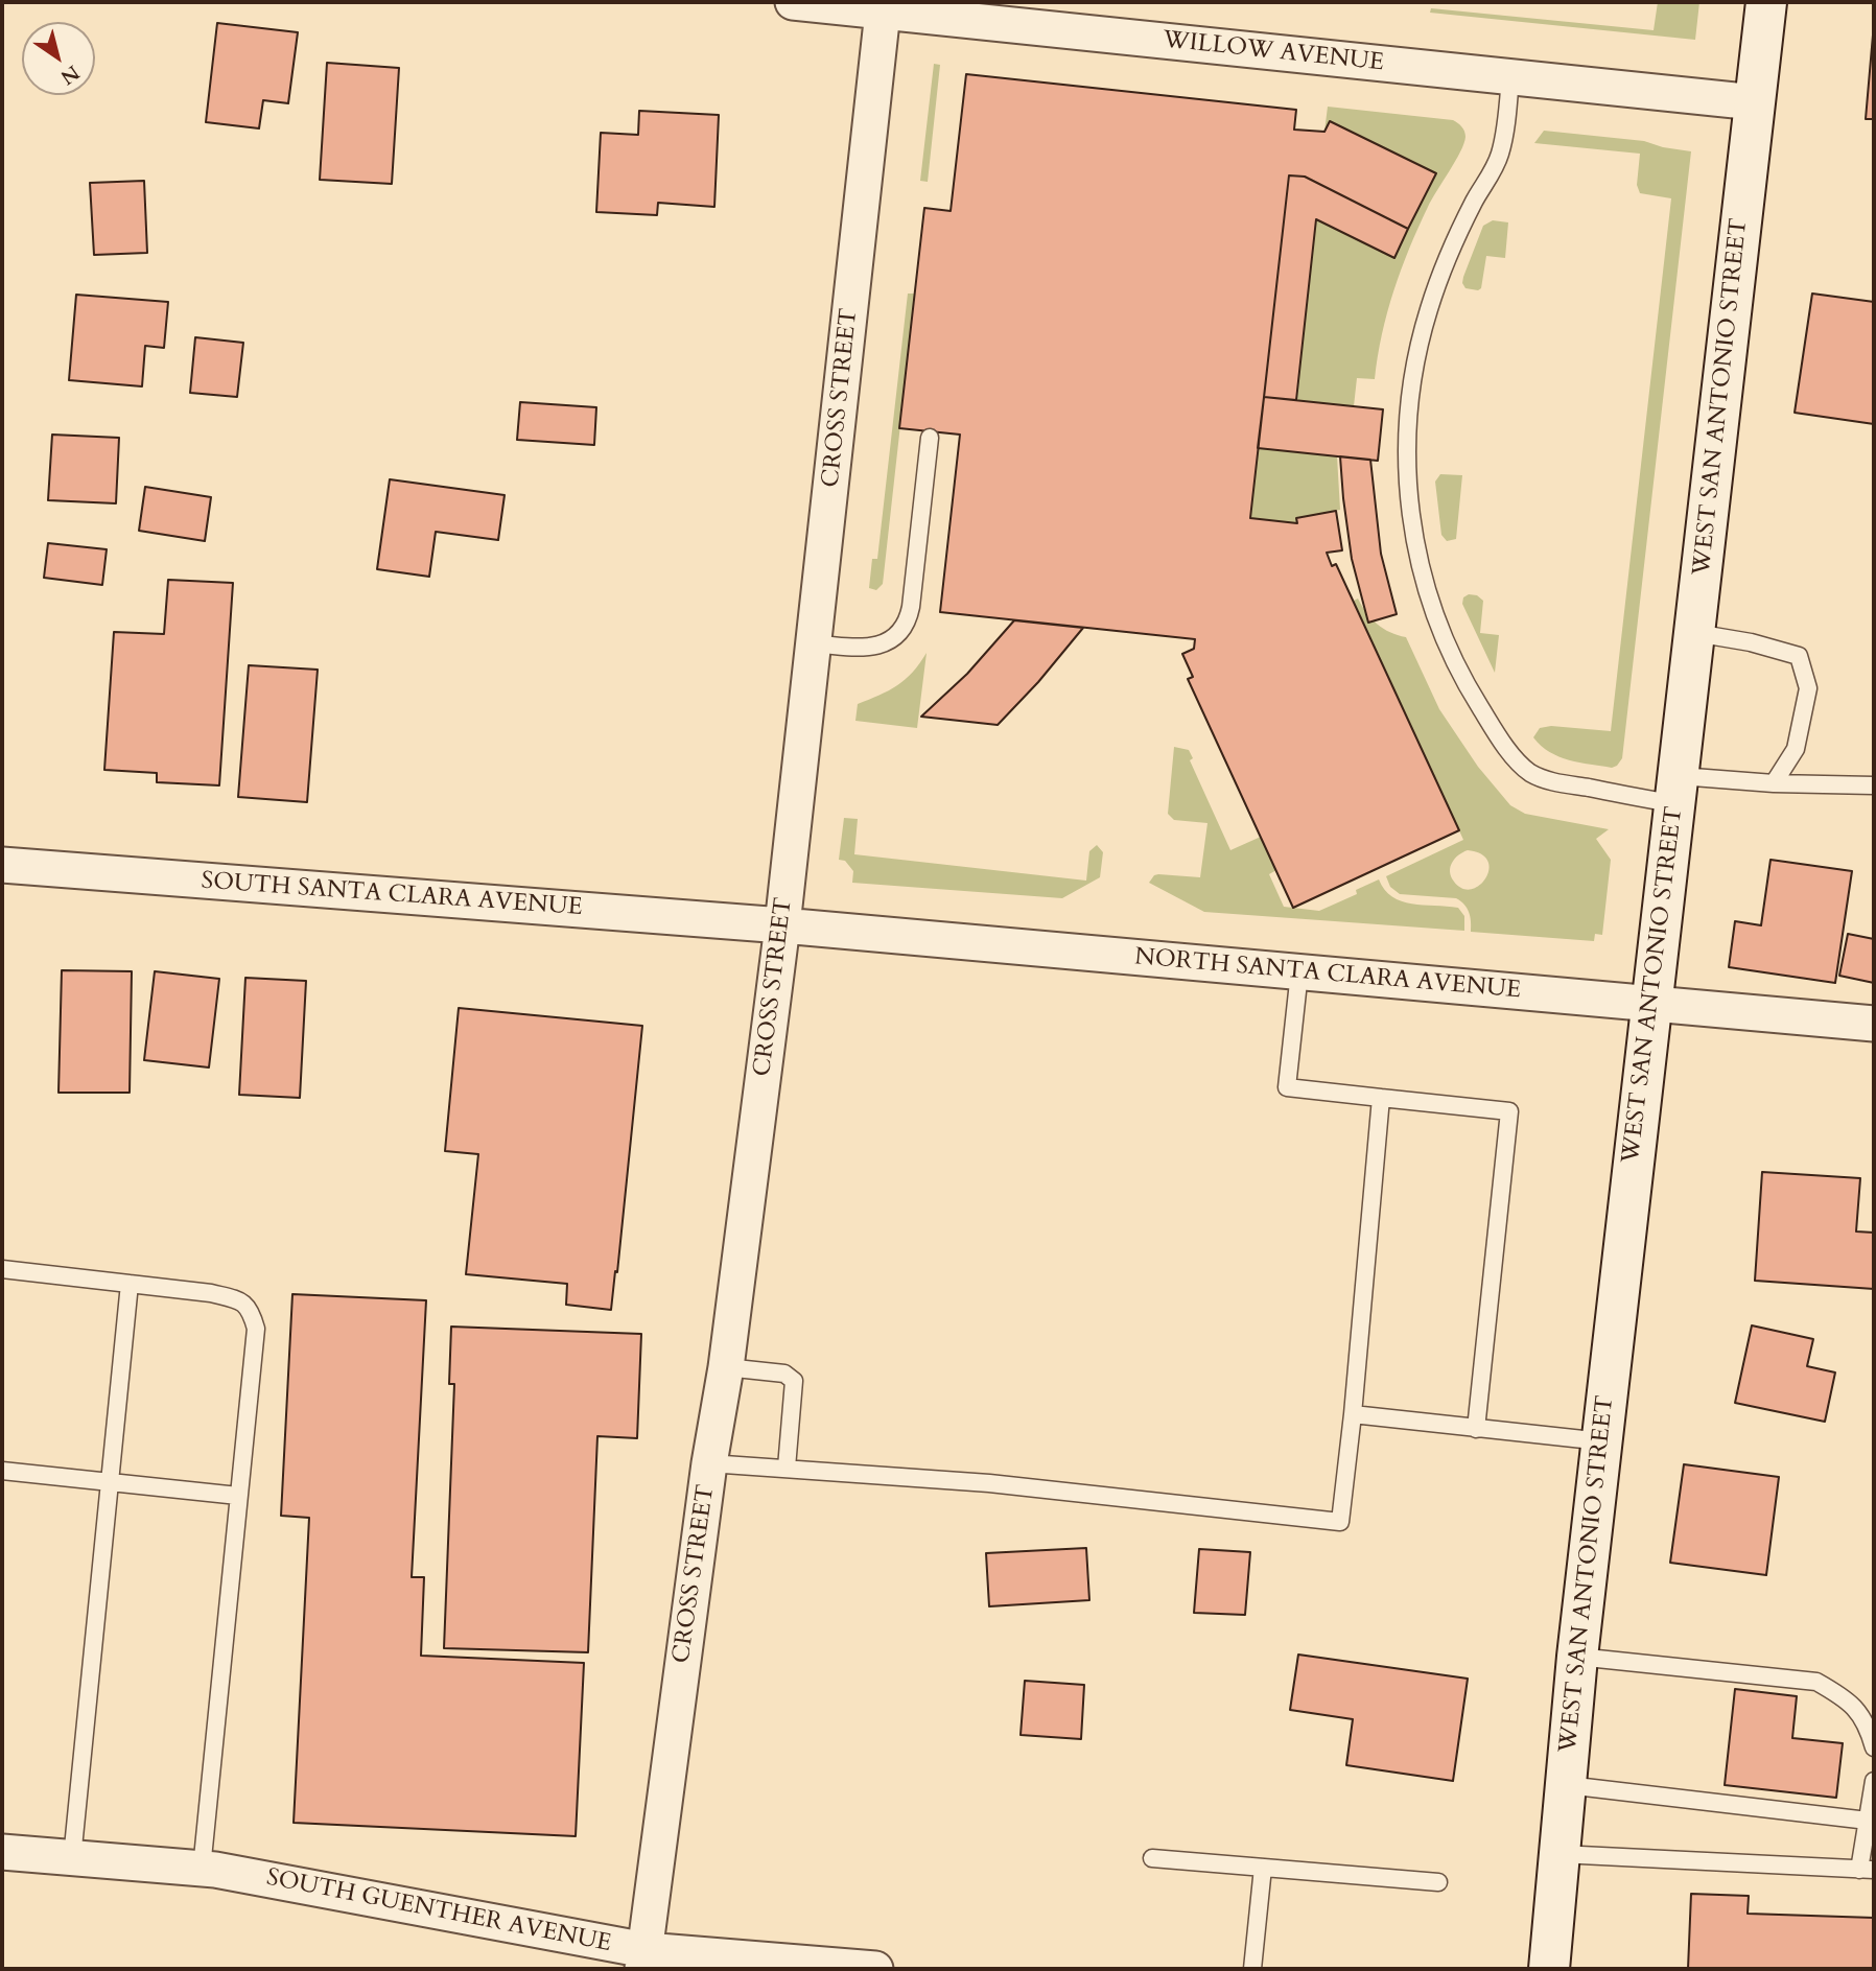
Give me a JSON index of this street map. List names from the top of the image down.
{
  "streets": {
    "main road": ["WEST SAN ANTONIO STREET"],
    "street": [
      "WILLOW AVENUE",
      "CROSS STREET",
      "SOUTH SANTA CLARA AVENUE",
      "NORTH SANTA CLARA AVENUE",
      "SOUTH GUENTHER AVENUE"
    ]
  },
  "crossings": [
    ["WILLOW AVENUE", "WEST SAN ANTONIO STREET"],
    ["WILLOW AVENUE", "CROSS STREET"],
    ["WEST SAN ANTONIO STREET", "NORTH SANTA CLARA AVENUE"],
    ["CROSS STREET", "SOUTH SANTA CLARA AVENUE"],
    ["CROSS STREET", "NORTH SANTA CLARA AVENUE"],
    ["CROSS STREET", "SOUTH GUENTHER AVENUE"],
    ["SOUTH SANTA CLARA AVENUE", "NORTH SANTA CLARA AVENUE"]
  ],
  "north": "bottom right"
}
